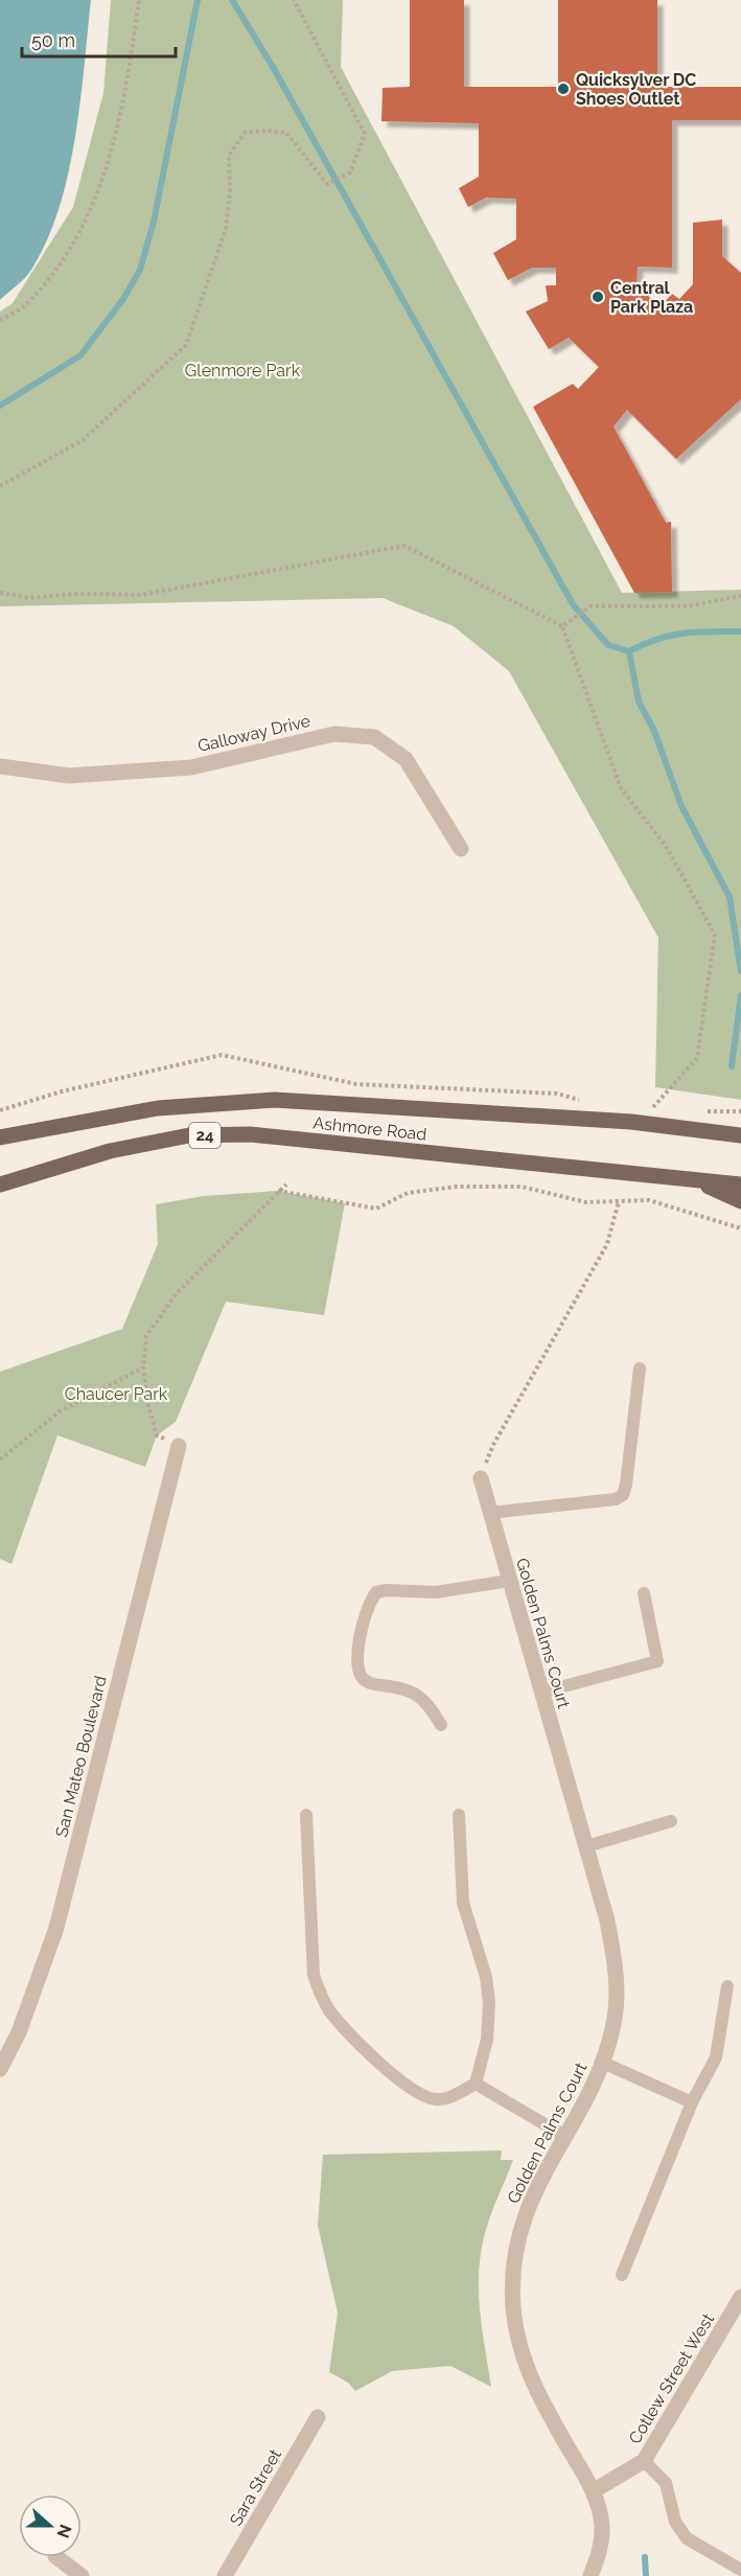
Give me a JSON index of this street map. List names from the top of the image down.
{
  "streets": {
    "main road": ["Ashmore Road", "24"],
    "street": [
      "Galloway Drive",
      "Golden Palms Court",
      "San Mateo Boulevard",
      "Cotlew Street West",
      "Sara Street"
    ]
  },
  "crossings": [
    ["Golden Palms Court", "Cotlew Street West"]
  ],
  "parks": ["Glenmore Park", "Chaucer Park"],
  "places": ["Quicksylver DC Shoes Outlet", "Central Park Plaza"],
  "scale_bar": "50 m",
  "north": "right"
}
